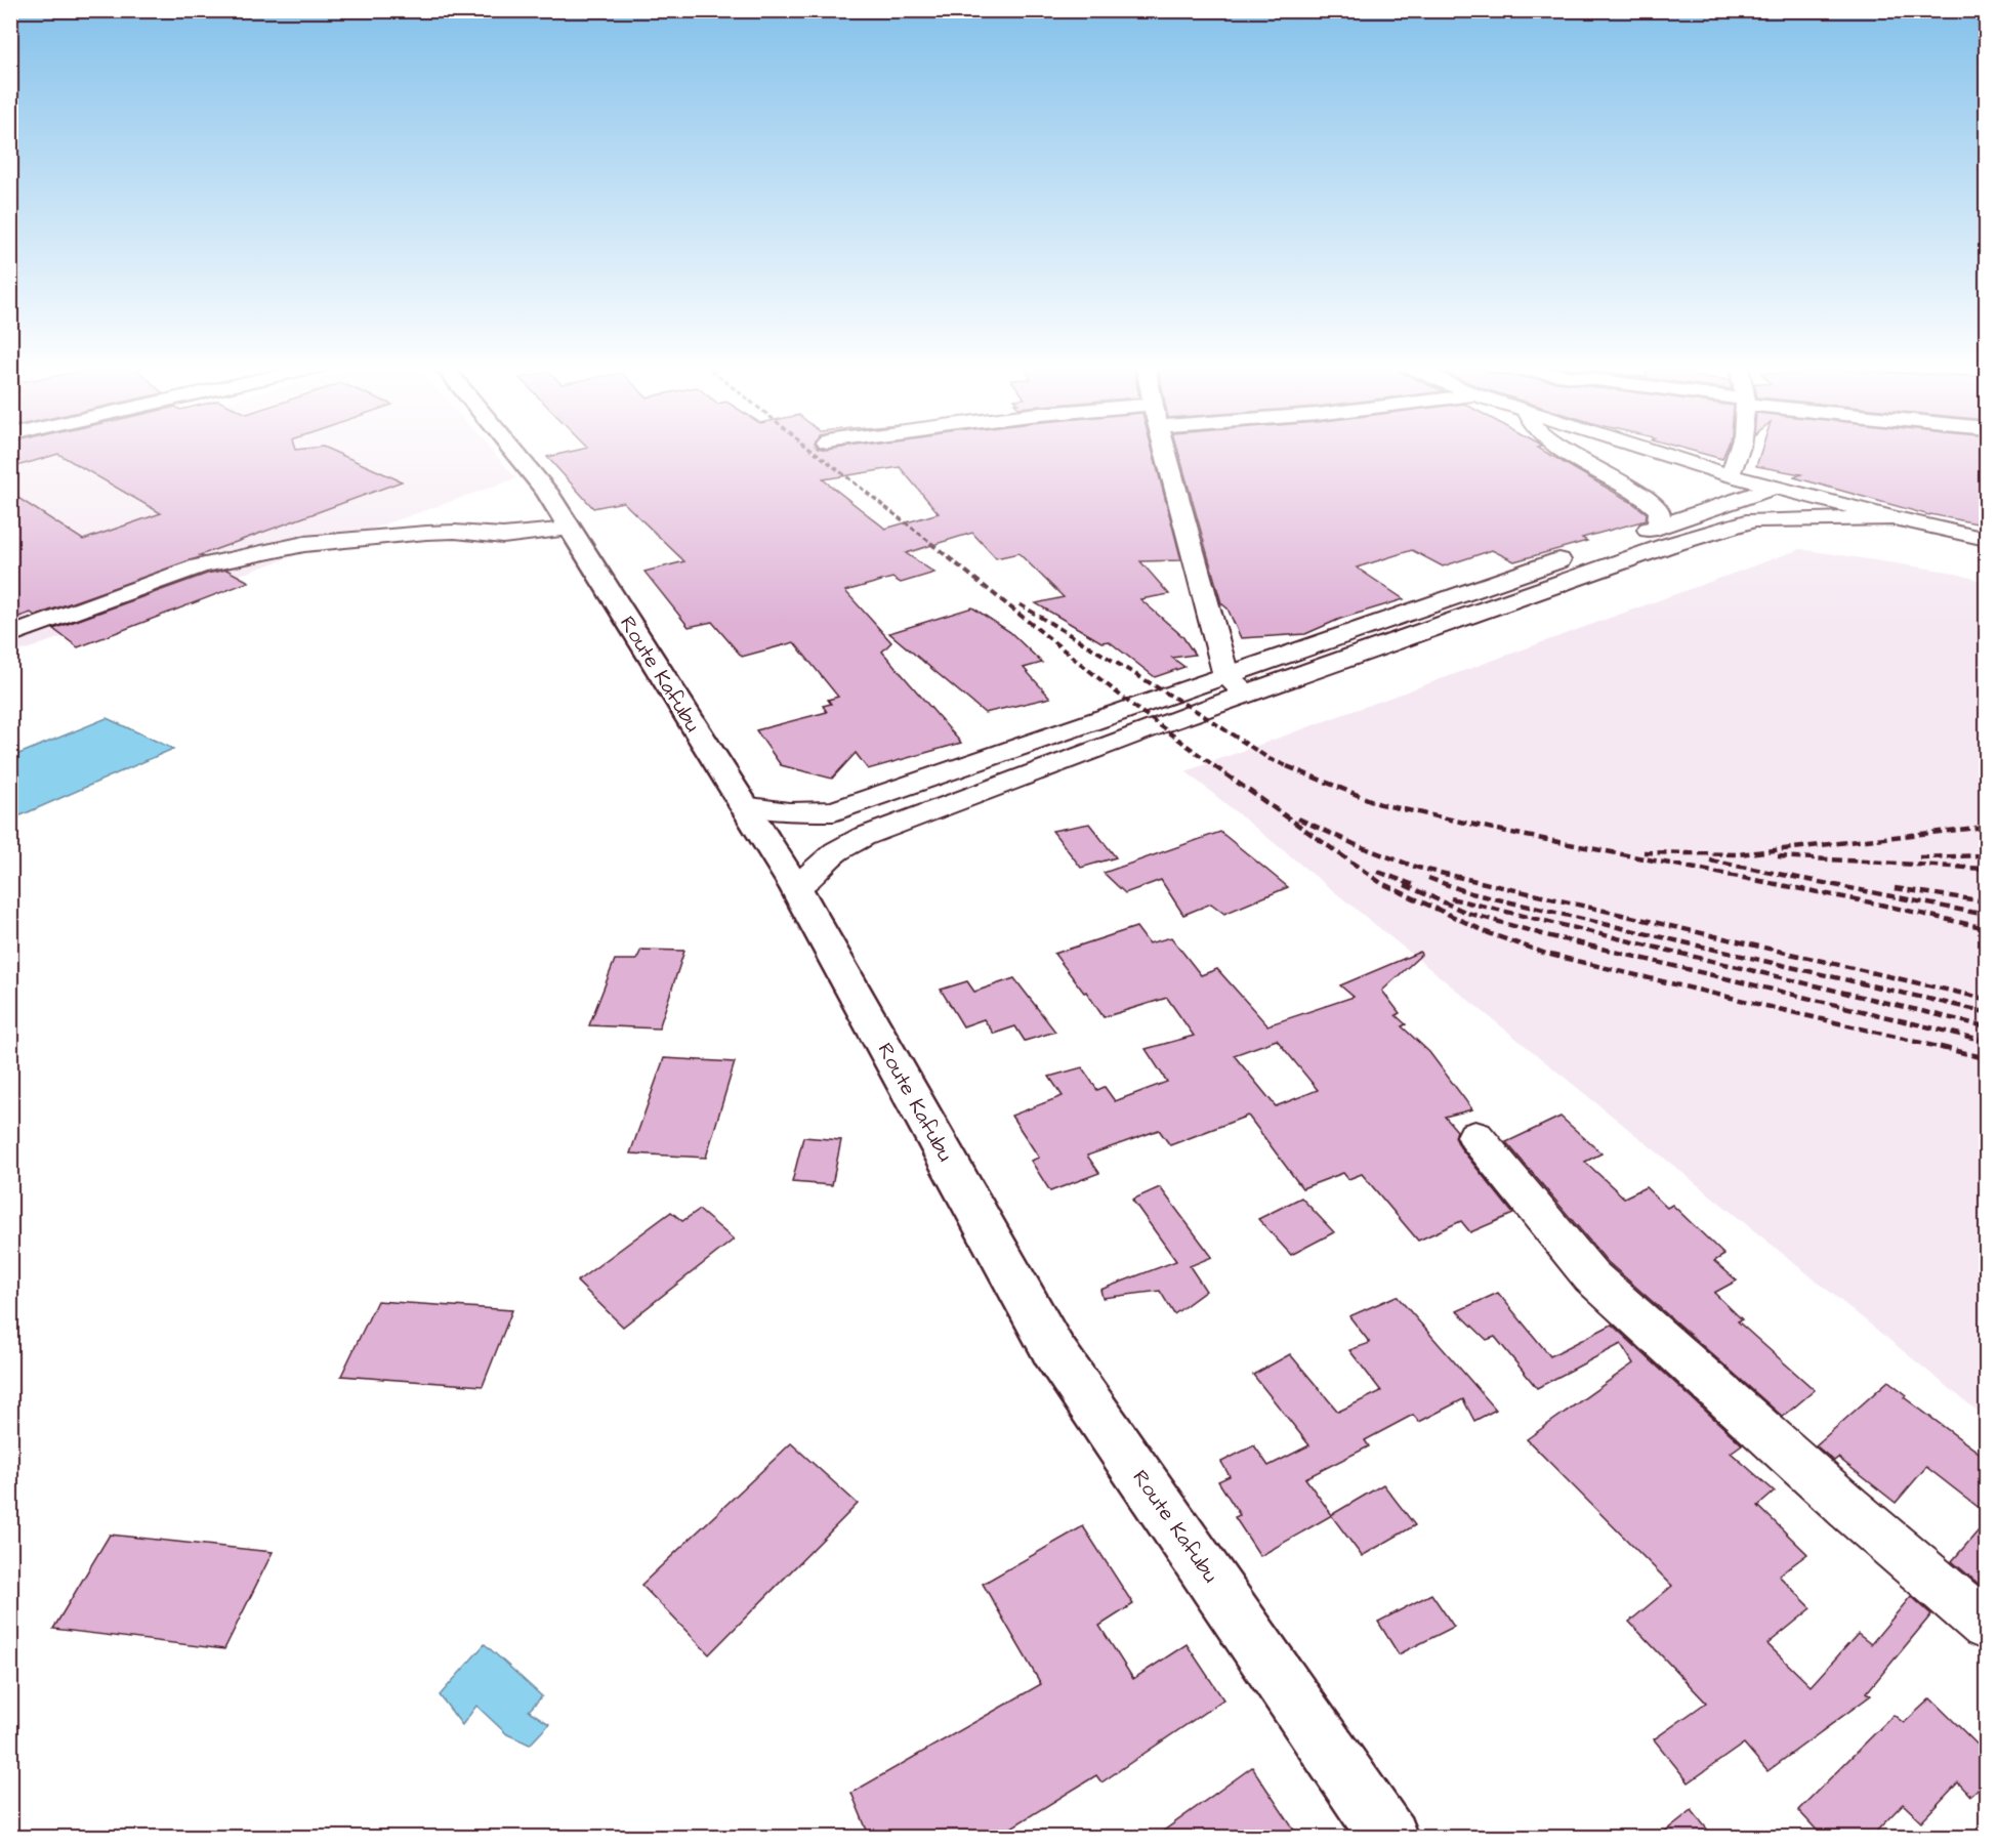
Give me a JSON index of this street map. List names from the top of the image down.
{
  "streets": {
    "main road": ["Route Kafubu"]
  }
}
